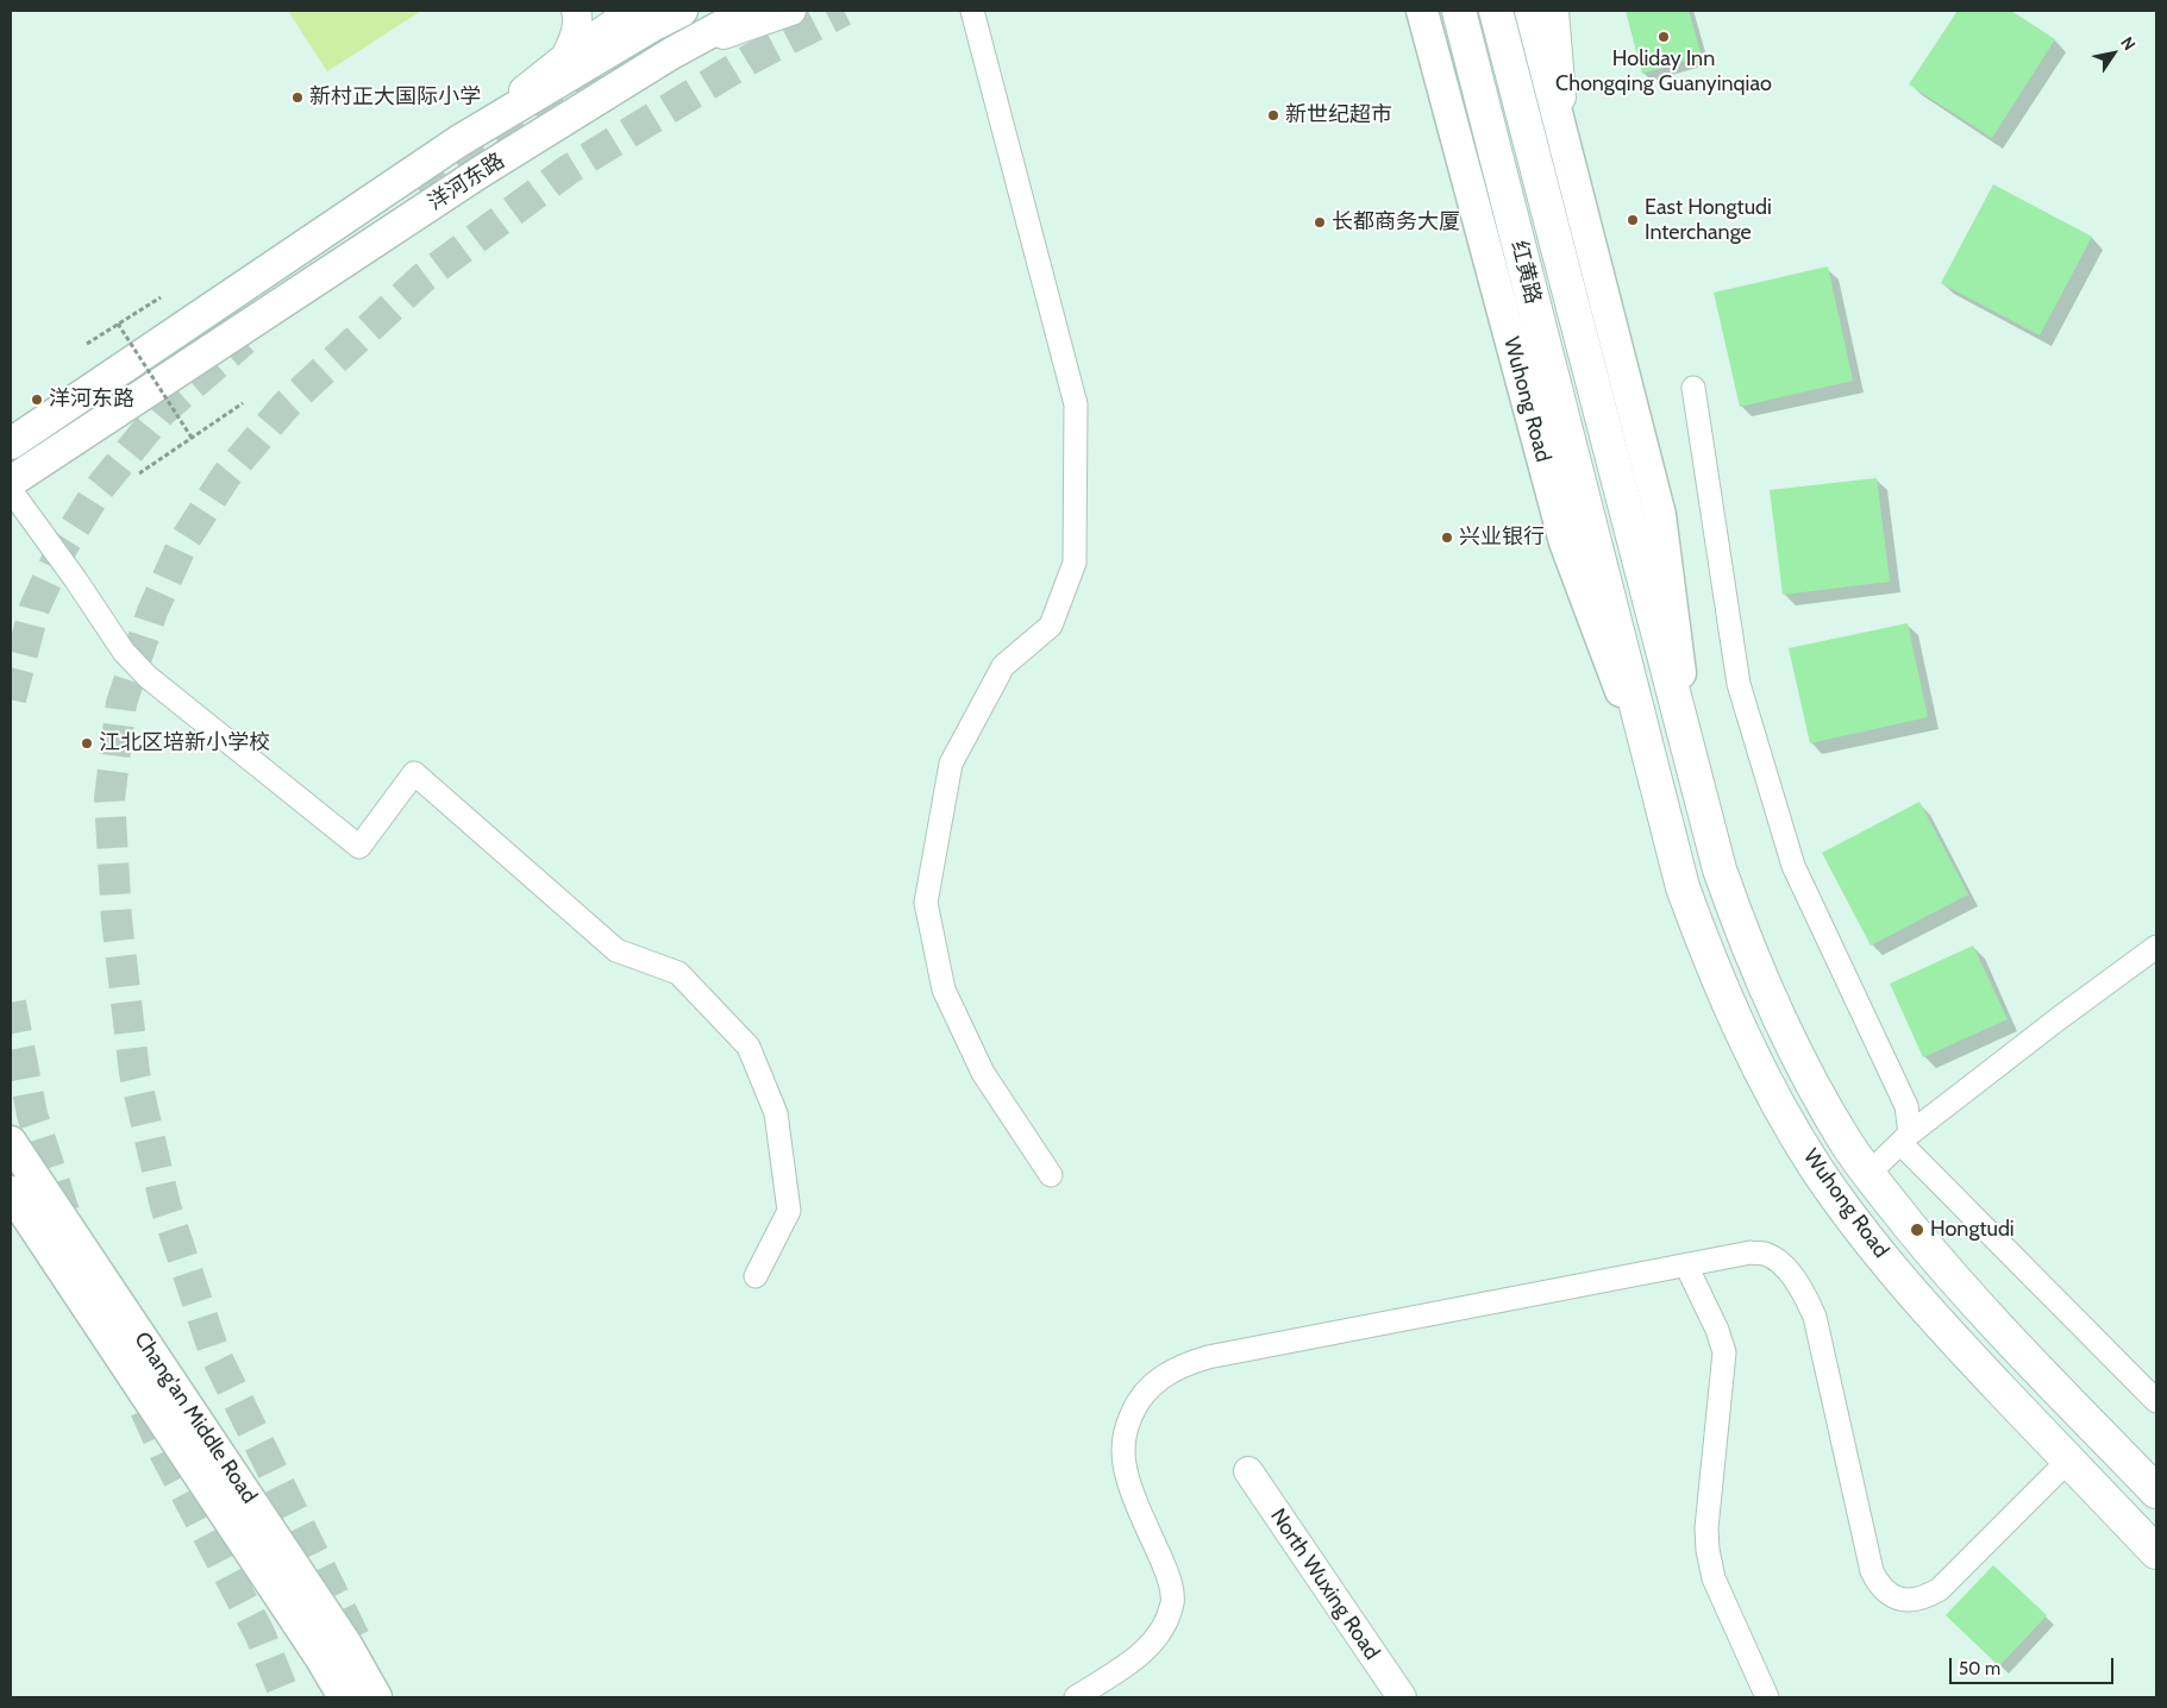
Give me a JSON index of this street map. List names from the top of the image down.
{
  "streets": {
    "highway": ["红黄路", "Wuhong Road"],
    "main road": ["洋河东路", "Chang'an Middle Road"],
    "street": ["North Wuxing Road"]
  },
  "crossings": [
    ["红黄路", "Wuhong Road"]
  ],
  "places": [
    "Holiday Inn Chongqing Guanyinqiao",
    "新村正大国际小学",
    "新世纪超市",
    "East Hongtudi Interchange",
    "长都商务大厦",
    "洋河东路",
    "兴业银行",
    "江北区培新小学校",
    "Hongtudi"
  ],
  "scale_bar": "50 m",
  "north": "top right"
}
